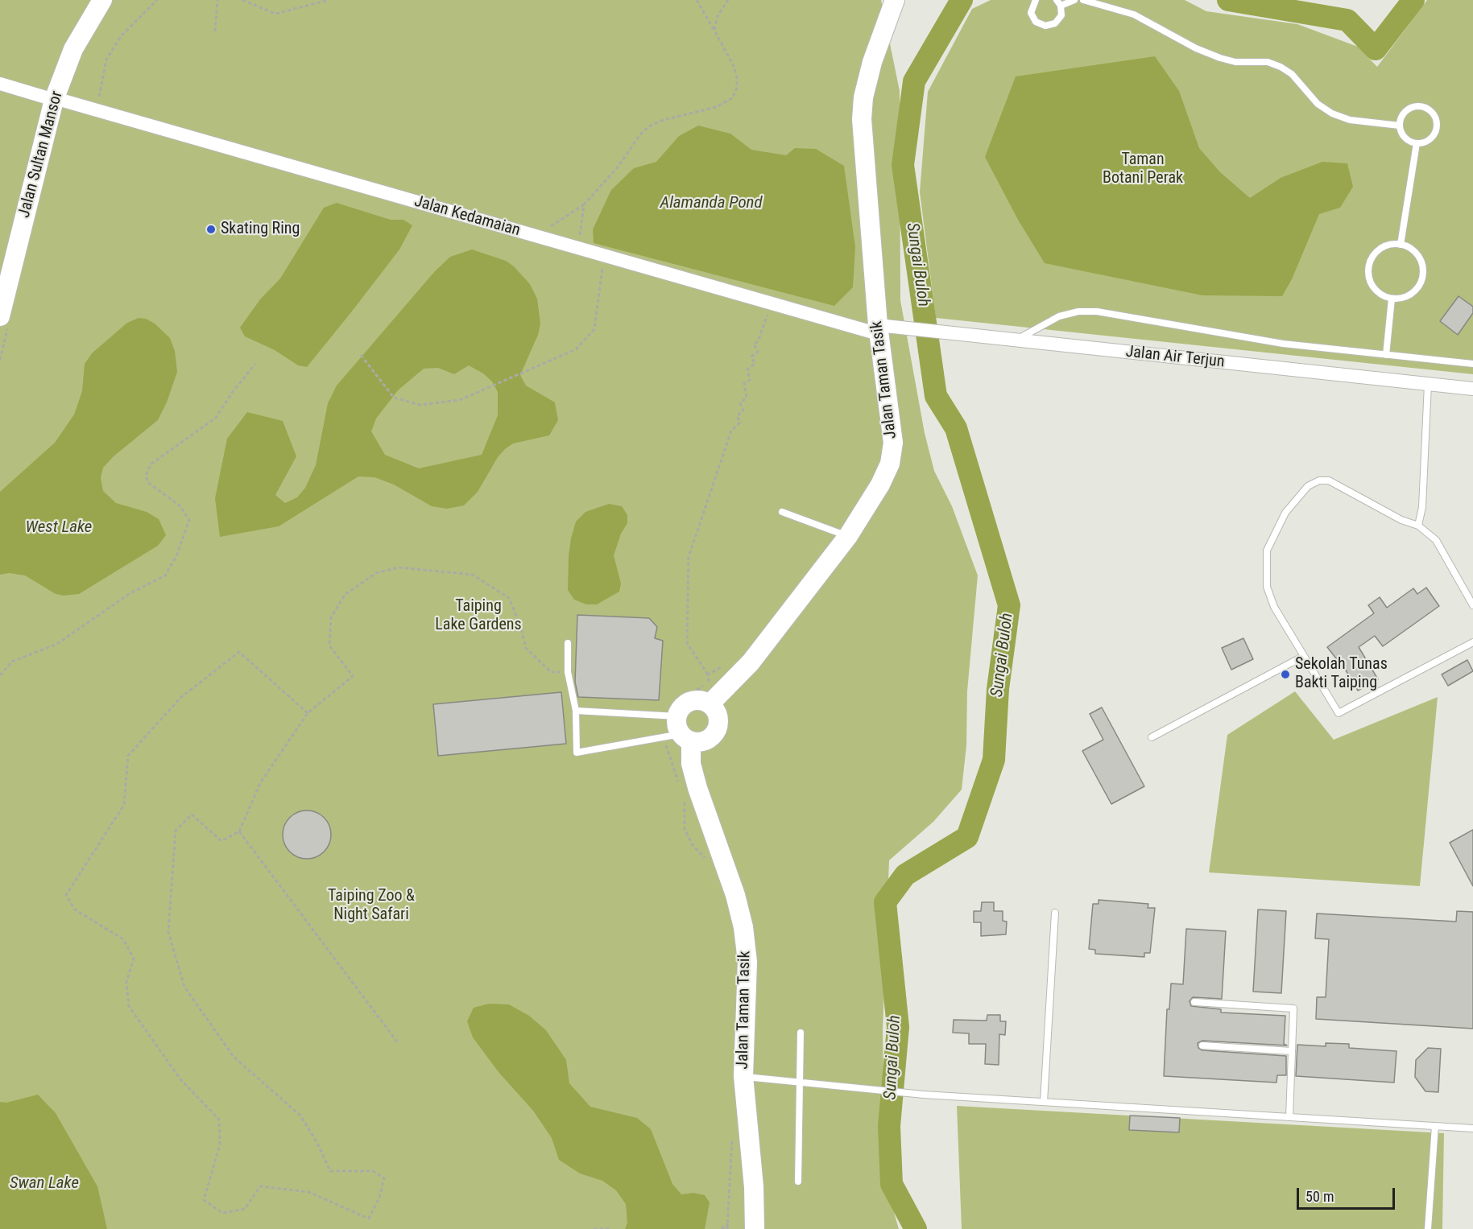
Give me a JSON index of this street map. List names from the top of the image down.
{
  "streets": {
    "street": [
      "Jalan Sultan Mansor",
      "Jalan Kedamaian",
      "Jalan Air Terjun",
      "Jalan Taman Tasik"
    ]
  },
  "crossings": [
    ["Jalan Sultan Mansor", "Jalan Kedamaian"],
    ["Jalan Kedamaian", "Jalan Air Terjun"],
    ["Jalan Kedamaian", "Jalan Taman Tasik"],
    ["Jalan Air Terjun", "Jalan Taman Tasik"]
  ],
  "water": [
    "Alamanda Pond",
    "Sungai Buloh",
    "West Lake",
    "Swan Lake"
  ],
  "parks": ["Taman Botani Perak", "Taiping Lake Gardens", "Taiping Zoo & Night Safari"],
  "places": ["Skating Ring", "Sekolah Tunas Bakti Taiping"],
  "scale_bar": "50 m"
}
